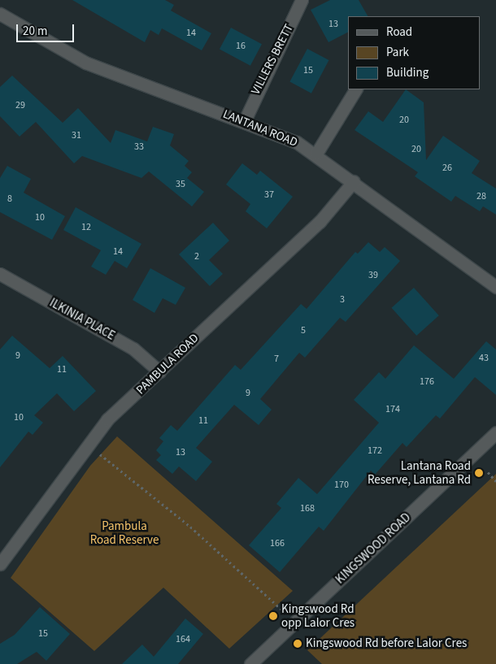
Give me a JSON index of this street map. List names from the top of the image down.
{
  "streets": {
    "street": [
      "VILLERS BRETT",
      "LANTANA ROAD",
      "ILKINIA PLACE",
      "PAMBULA ROAD",
      "KINGSWOOD ROAD"
    ]
  },
  "crossings": [
    ["VILLERS BRETT", "LANTANA ROAD"],
    ["LANTANA ROAD", "PAMBULA ROAD"],
    ["ILKINIA PLACE", "PAMBULA ROAD"]
  ],
  "parks": ["Pambula Road Reserve"],
  "places": ["Lantana Road Reserve, Lantana Rd", "Kingswood Rd opp Lalor Cres", "Kingswood Rd before Lalor Cres"],
  "house_numbers": [
    "13",
    "14",
    "16",
    "15",
    "29",
    "20",
    "31",
    "33",
    "20",
    "26",
    "35",
    "37",
    "28",
    "8",
    "10",
    "12",
    "14",
    "2",
    "39",
    "3",
    "5",
    "9",
    "43",
    "7",
    "11",
    "176",
    "9",
    "174",
    "10",
    "11",
    "172",
    "13",
    "170",
    "168",
    "166",
    "15",
    "164"
  ],
  "legend": ["Road", "Park", "Building"],
  "scale_bar": "20 m"
}
